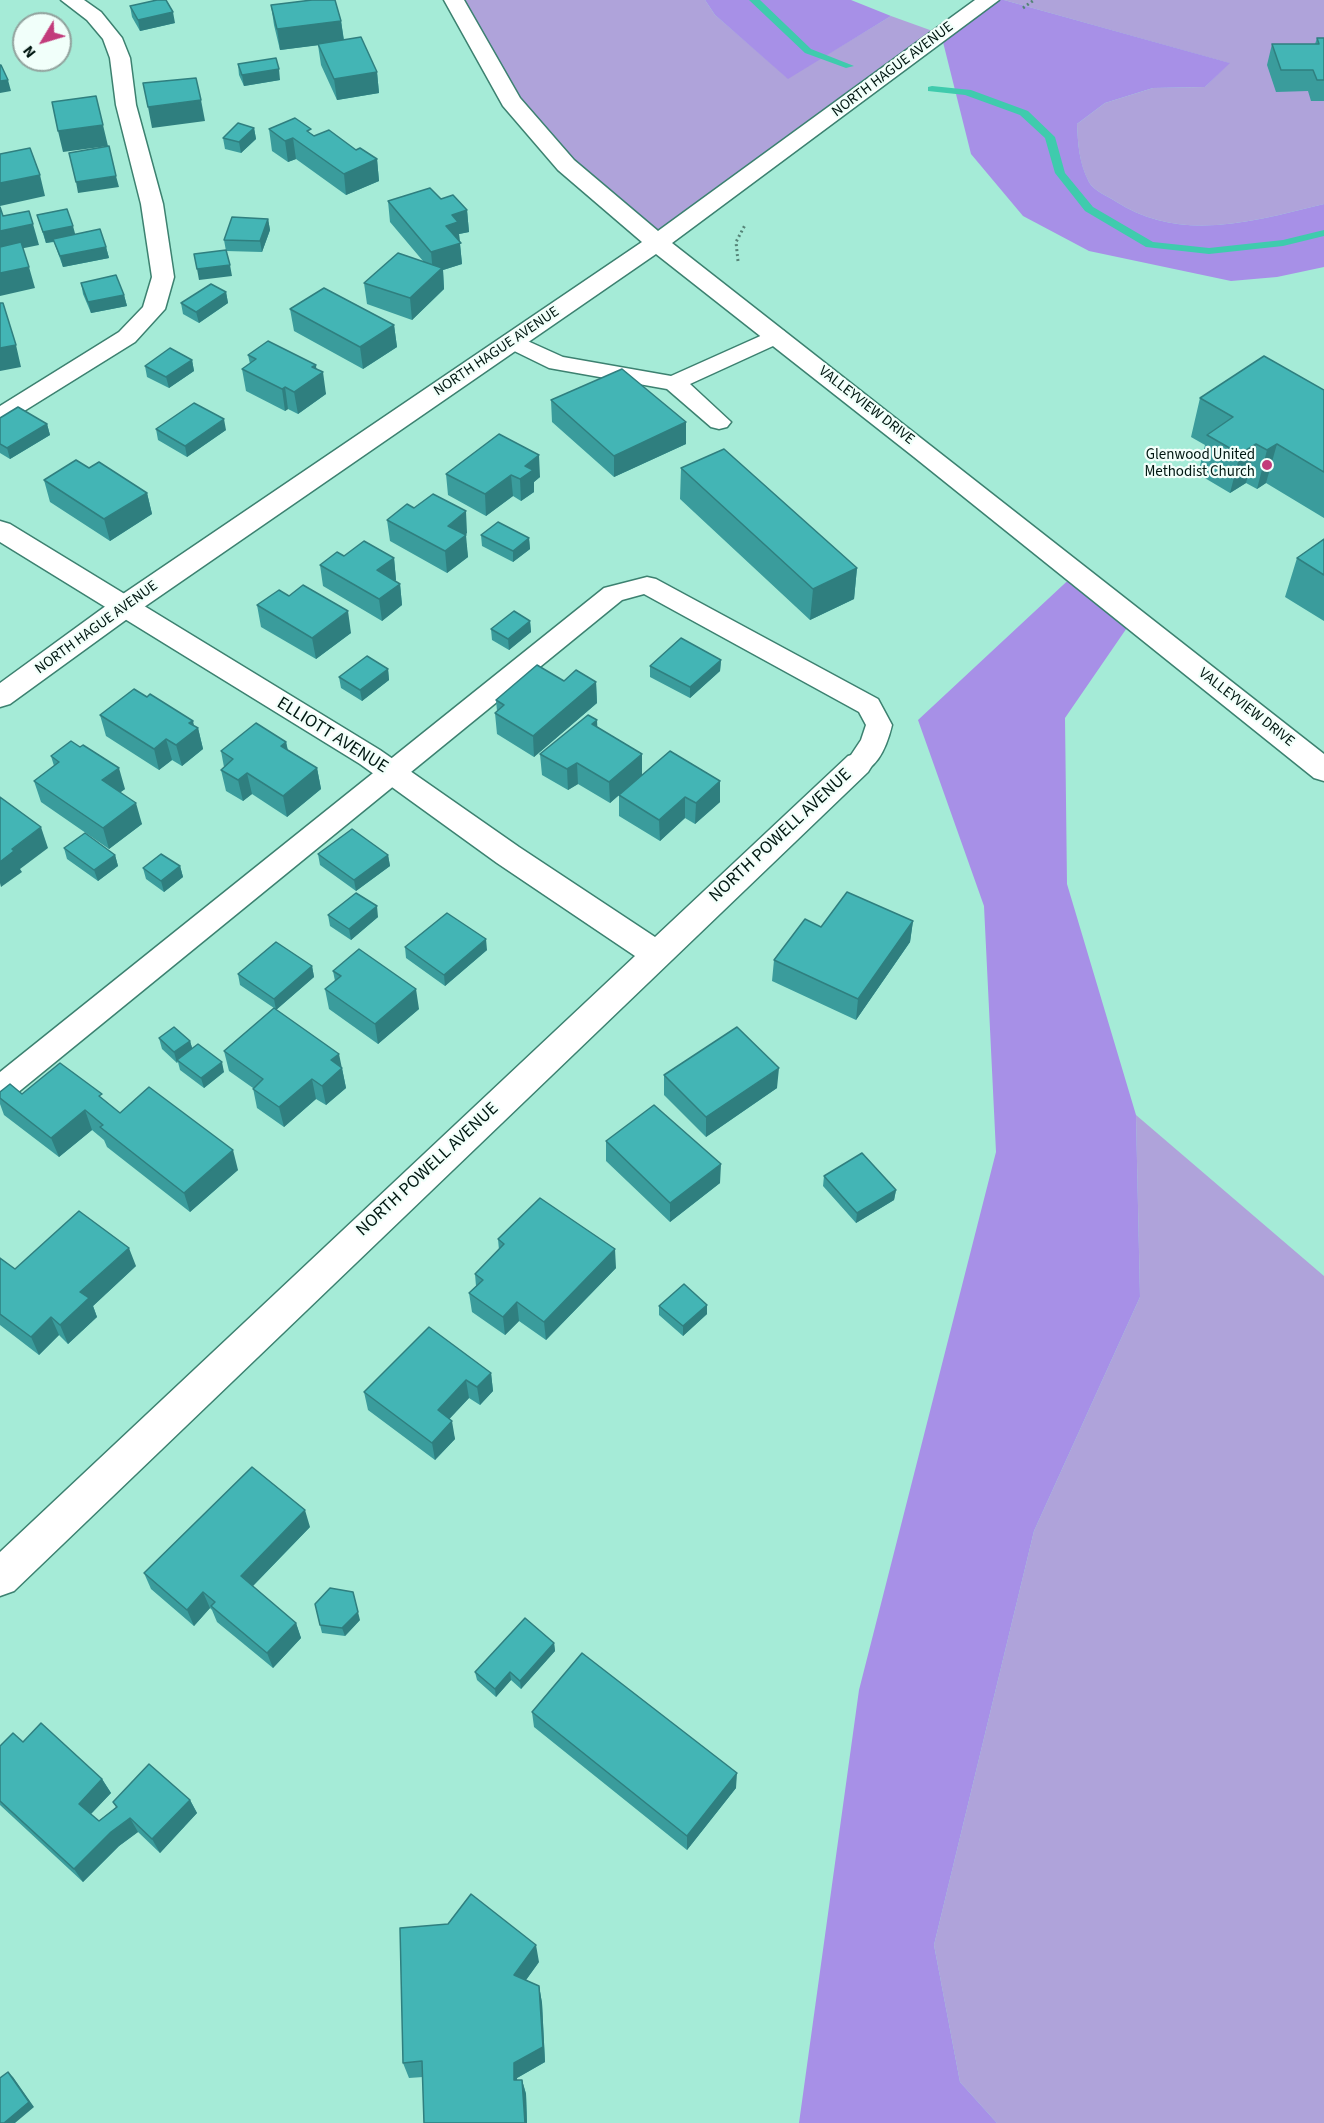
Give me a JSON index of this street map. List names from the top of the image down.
{
  "streets": {
    "street": [
      "NORTH HAGUE AVENUE",
      "VALLEYVIEW DRIVE",
      "ELLIOTT AVENUE",
      "NORTH POWELL AVENUE"
    ]
  },
  "crossings": [
    ["NORTH HAGUE AVENUE", "VALLEYVIEW DRIVE"],
    ["NORTH HAGUE AVENUE", "ELLIOTT AVENUE"],
    ["ELLIOTT AVENUE", "NORTH POWELL AVENUE"]
  ],
  "places": ["Glenwood United Methodist Church"],
  "north": "bottom left"
}
